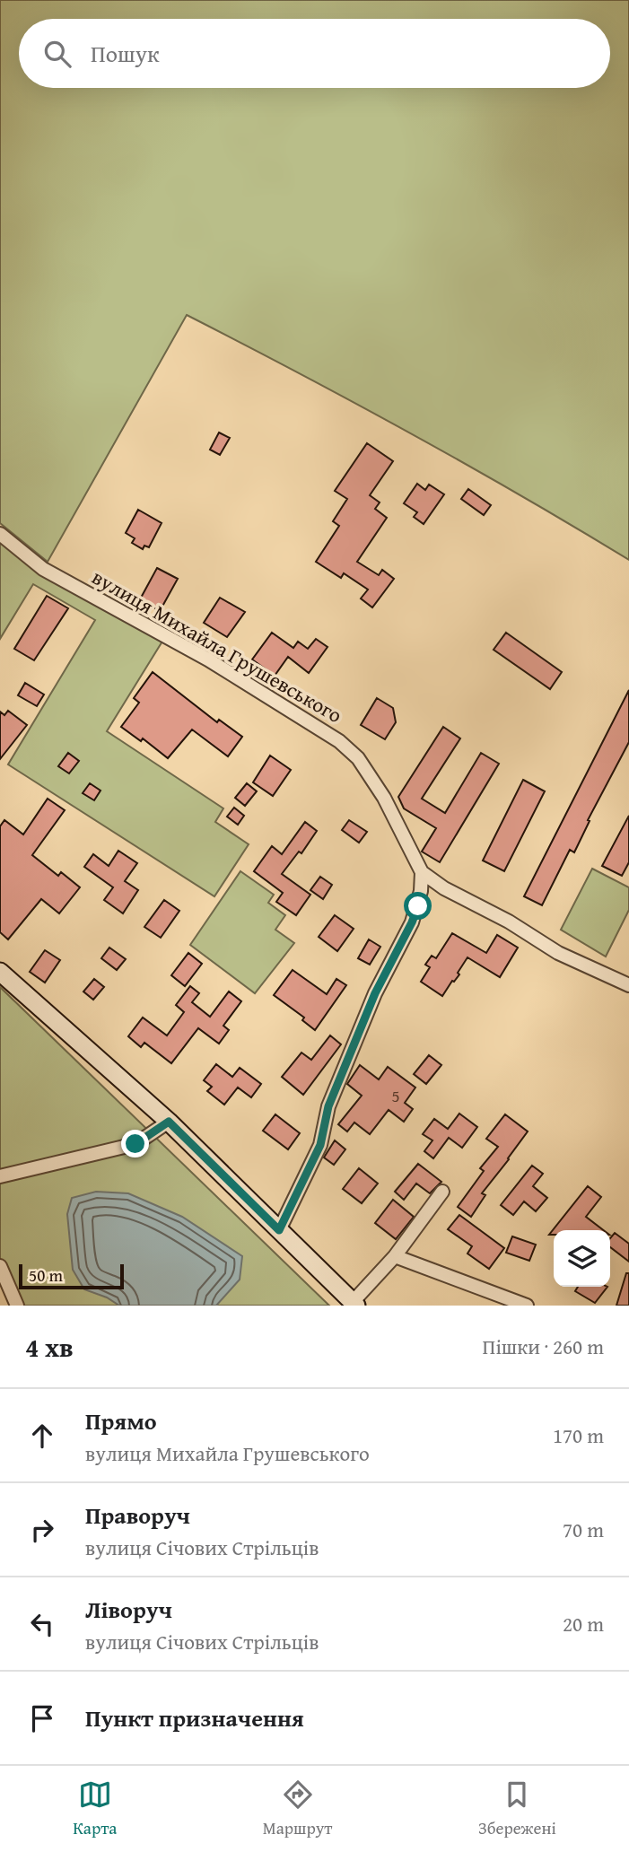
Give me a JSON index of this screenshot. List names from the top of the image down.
{
  "streets": {
    "street": ["вулиця Михайла Грушевського"]
  },
  "house_numbers": ["5"],
  "scale_bar": "50 m",
  "page": {
    "search": "Пошук",
    "scale": "50 m",
    "heading": ["4 хв", "Пішки · 260 m"],
    "list": [
      ["Прямо", "вулиця Михайла Грушевського", "170 m"],
      ["Праворуч", "вулиця Січових Стрільців", "70 m"],
      ["Ліворуч", "вулиця Січових Стрільців", "20 m"],
      "Пункт призначення"
    ],
    "nav": ["Карта", "Маршрут", "Збережені"]
  }
}
